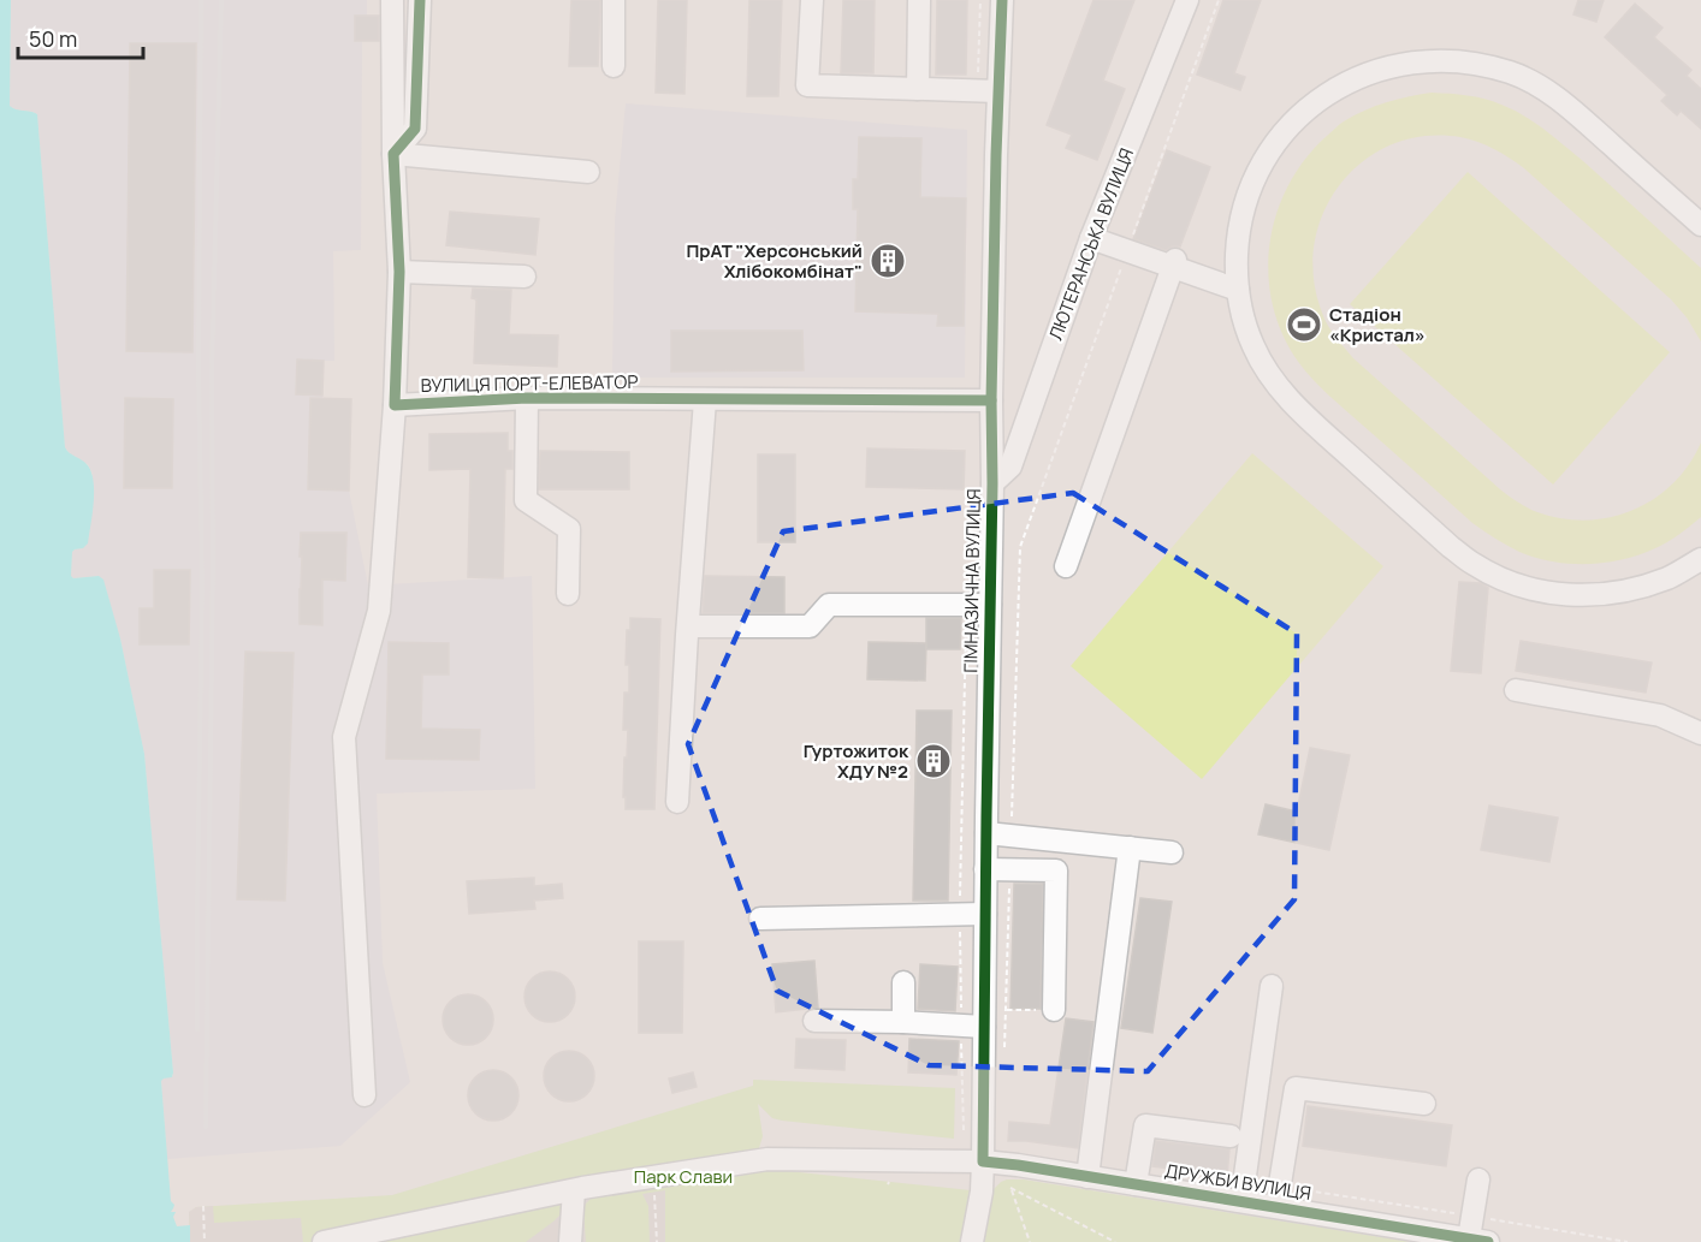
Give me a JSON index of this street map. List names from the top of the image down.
{
  "streets": {
    "street": [
      "ЛЮТЕРАНСЬКА ВУЛИЦЯ",
      "ВУЛИЦЯ ПОРТ-ЕЛЕВАТОР",
      "ГІМНАЗИЧНА ВУЛИЦЯ",
      "ДРУЖБИ ВУЛИЦЯ"
    ]
  },
  "crossings": [
    ["ЛЮТЕРАНСЬКА ВУЛИЦЯ", "ГІМНАЗИЧНА ВУЛИЦЯ"],
    ["ВУЛИЦЯ ПОРТ-ЕЛЕВАТОР", "ГІМНАЗИЧНА ВУЛИЦЯ"],
    ["ГІМНАЗИЧНА ВУЛИЦЯ", "ДРУЖБИ ВУЛИЦЯ"]
  ],
  "parks": ["Парк Слави"],
  "places": {
    "building": ["ПрАТ \"Херсонський Хлібокомбінат\"", "Гуртожиток ХДУ №2"],
    "sports": ["Стадіон «Кристал»"]
  },
  "scale_bar": "50 m"
}
